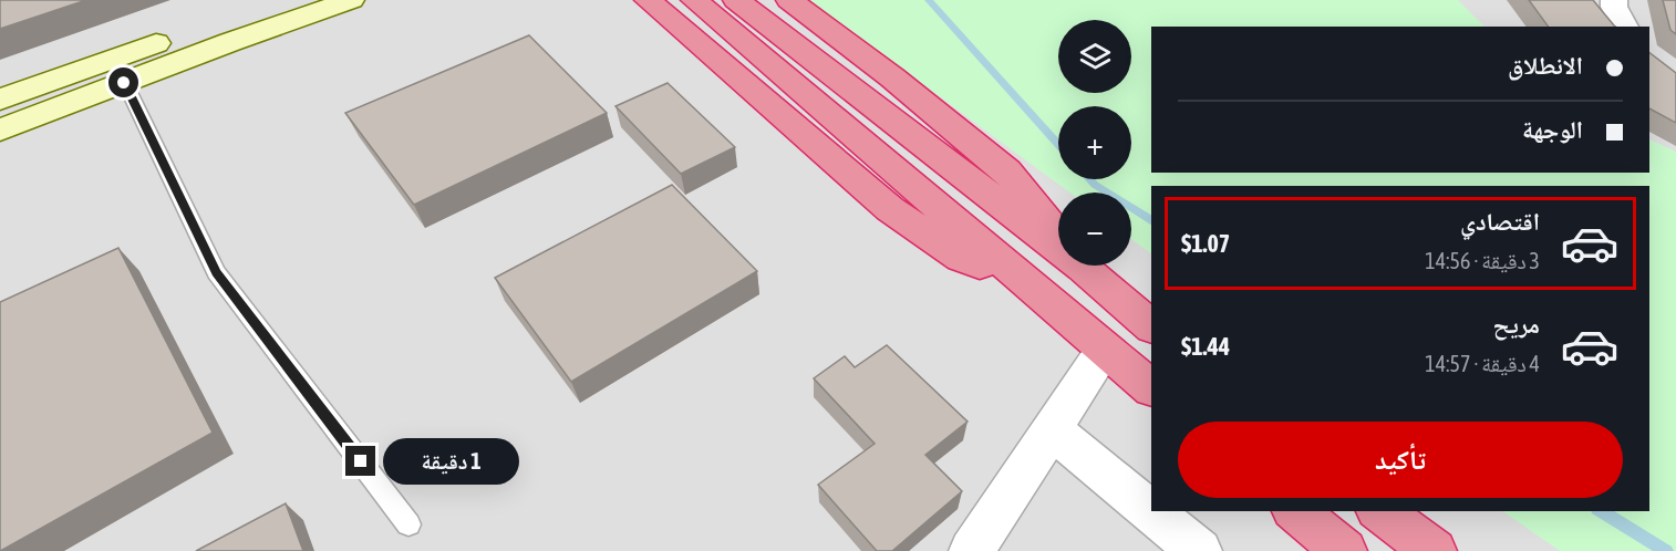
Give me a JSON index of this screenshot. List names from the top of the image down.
{
  "page": {
    "map_buttons": ["+", "−"],
    "banner": ["الانطلاق", "الوجهة"],
    "list": [
      {
        "name": "اقتصادي",
        "note": "3 دقيقة · 14:56",
        "value": "$1.07"
      },
      {
        "name": "مريح",
        "note": "4 دقيقة · 14:57",
        "value": "$1.44"
      }
    ],
    "buttons": "تأكيد",
    "bubble": "1 دقيقة"
  }
}
